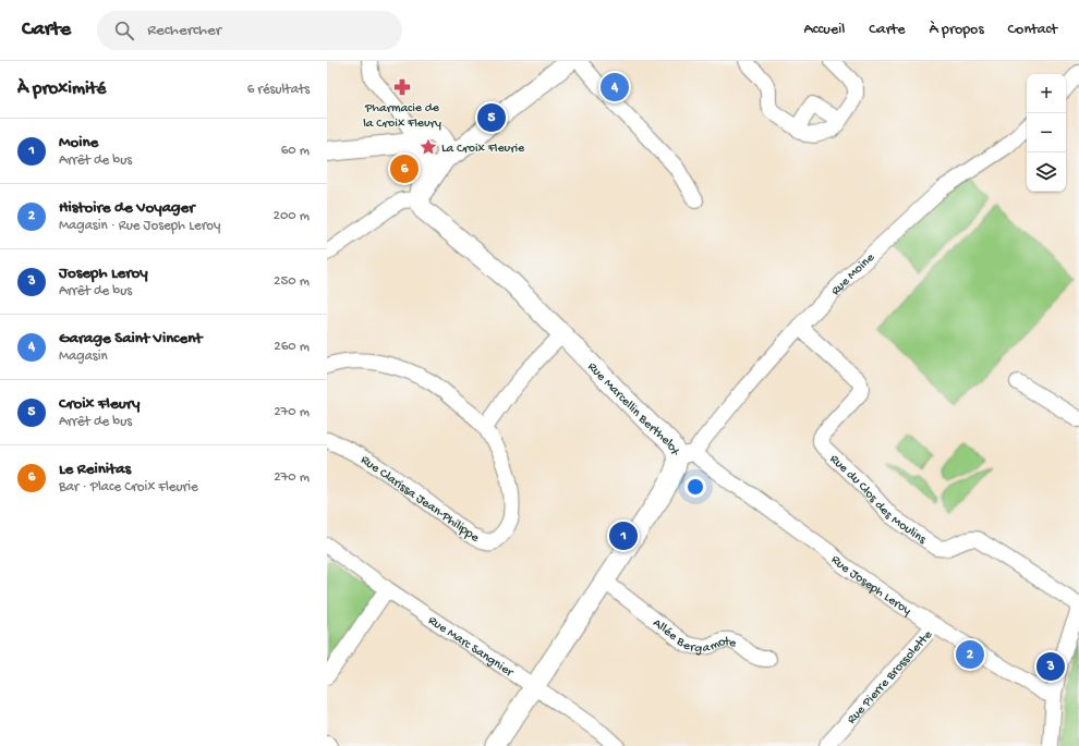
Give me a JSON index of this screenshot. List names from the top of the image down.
{
  "streets": {
    "main road": ["Rue Marcellin Berthelot"],
    "street": [
      "Rue Moine",
      "Rue Clarissa Jean-Philippe",
      "Rue du Clos des Moulins",
      "Rue Joseph Leroy",
      "Allée Bergamote",
      "Rue Marc Sangnier",
      "Rue Pierre Brossolette"
    ]
  },
  "crossings": [
    ["Rue Moine", "Rue Marcellin Berthelot"],
    ["Rue Moine", "Rue du Clos des Moulins"],
    ["Rue Moine", "Rue Joseph Leroy"],
    ["Rue Marcellin Berthelot", "Rue Joseph Leroy"],
    ["Rue Marcellin Berthelot", "Allée Bergamote"],
    ["Rue Marcellin Berthelot", "Rue Marc Sangnier"],
    ["Rue Joseph Leroy", "Rue Pierre Brossolette"]
  ],
  "places": {
    "pharmacy": ["Pharmacie de la Croix Fleury"],
    "place": ["La Croix Fleurie"]
  },
  "page": {
    "header": "Carte",
    "search": "Rechercher",
    "nav": [
      "Accueil",
      "Carte",
      "À propos",
      "Contact"
    ],
    "heading": ["À proximité", "6 résultats"],
    "pins": [
      "4",
      "5",
      "6",
      "1",
      "2",
      "3"
    ],
    "map_buttons": ["+", "−"],
    "list": [
      {
        "mark": "1",
        "name": "Moine",
        "note": "Arrêt de bus",
        "value": "60 m"
      },
      {
        "mark": "2",
        "name": "Histoire de Voyager",
        "note": "Magasin · Rue Joseph Leroy",
        "value": "200 m"
      },
      {
        "mark": "3",
        "name": "Joseph Leroy",
        "note": "Arrêt de bus",
        "value": "250 m"
      },
      {
        "mark": "4",
        "name": "Garage Saint Vincent",
        "note": "Magasin",
        "value": "260 m"
      },
      {
        "mark": "5",
        "name": "Croix Fleury",
        "note": "Arrêt de bus",
        "value": "270 m"
      },
      {
        "mark": "6",
        "name": "Le Reinitas",
        "note": "Bar · Place Croix Fleurie",
        "value": "270 m"
      }
    ]
  }
}
